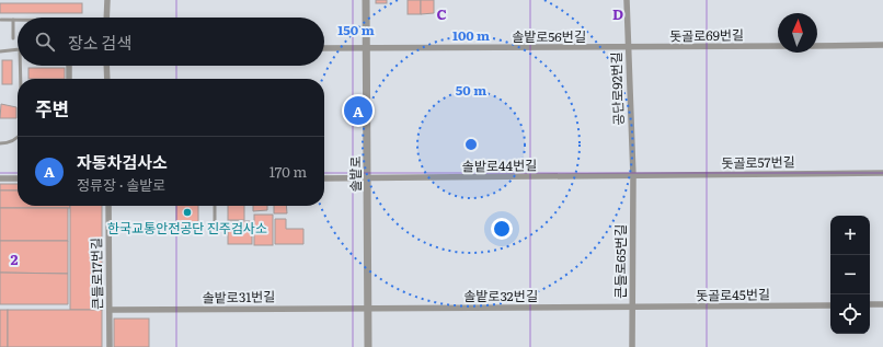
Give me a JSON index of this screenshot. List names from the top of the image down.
{
  "streets": {
    "street": [
      "돗골로69번길",
      "솔밭로56번길",
      "공단로92번길",
      "돗골로57번길",
      "솔밭로44번길",
      "솔밭로",
      "큰들로65번길",
      "큰들로17번길",
      "돗골로45번길",
      "솔밭로32번길",
      "솔밭로31번길"
    ]
  },
  "crossings": [
    ["돗골로69번길", "솔밭로56번길"],
    ["돗골로69번길", "공단로92번길"],
    ["솔밭로56번길", "공단로92번길"],
    ["솔밭로56번길", "솔밭로"],
    ["공단로92번길", "돗골로57번길"],
    ["공단로92번길", "솔밭로44번길"],
    ["공단로92번길", "큰들로65번길"],
    ["돗골로57번길", "솔밭로44번길"],
    ["돗골로57번길", "큰들로65번길"],
    ["솔밭로44번길", "솔밭로"],
    ["솔밭로44번길", "큰들로65번길"],
    ["솔밭로", "솔밭로32번길"],
    ["솔밭로", "솔밭로31번길"],
    ["큰들로65번길", "돗골로45번길"],
    ["큰들로65번길", "솔밭로32번길"],
    ["큰들로17번길", "솔밭로31번길"],
    ["돗골로45번길", "솔밭로32번길"],
    ["솔밭로32번길", "솔밭로31번길"]
  ],
  "places": ["한국교통안전공단 진주검사소"],
  "north": "top",
  "page": {
    "search": "장소 검색",
    "heading": "주변",
    "pins": "A",
    "list": [
      {
        "mark": "A",
        "name": "자동차검사소",
        "note": "정류장 · 솔밭로",
        "value": "170 m"
      }
    ],
    "map_buttons": ["+", "−"]
  },
  "grid": {
    "columns": ["C", "D"],
    "rows": ["2"]
  },
  "rings": ["150 m", "100 m", "50 m"]
}
